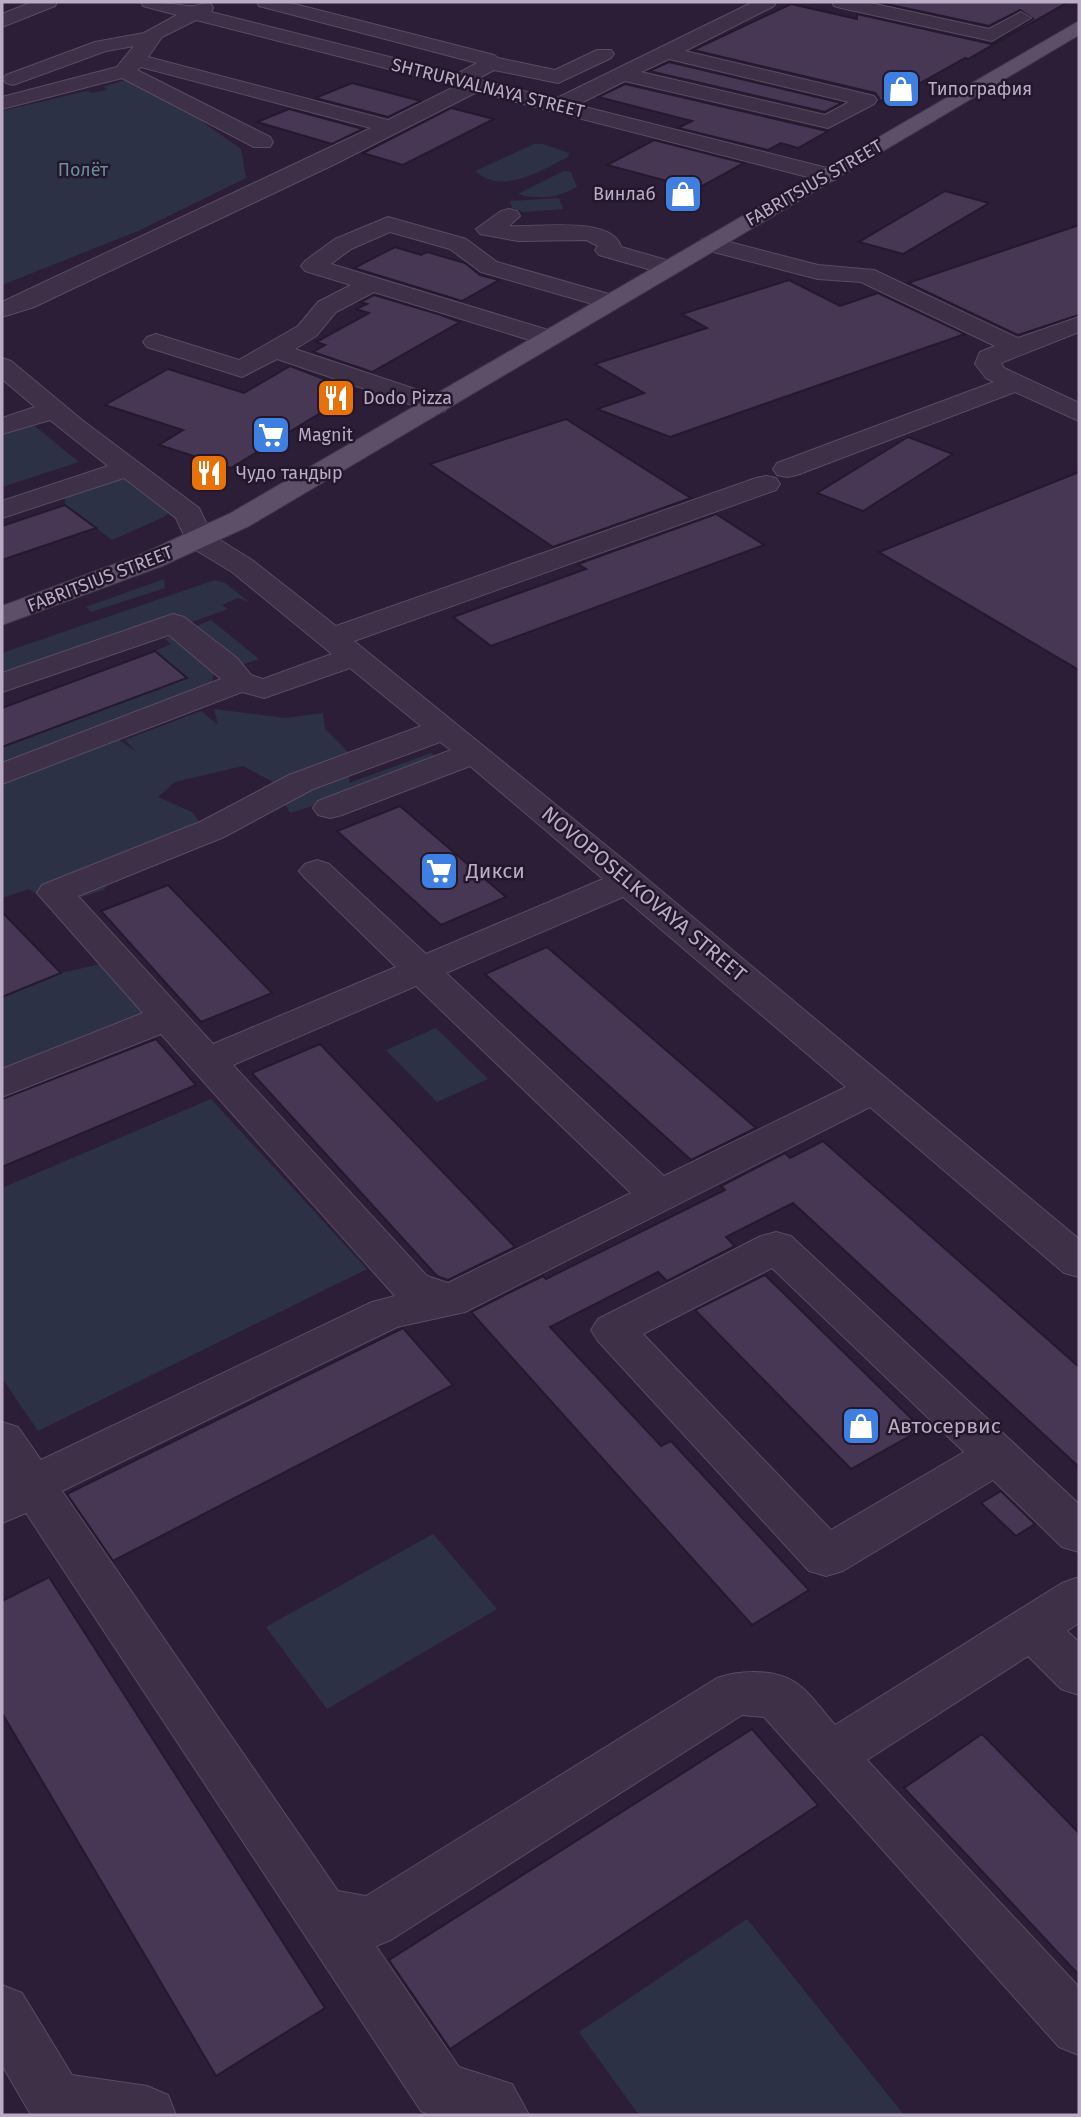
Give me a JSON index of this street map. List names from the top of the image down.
{
  "streets": {
    "main road": ["FABRITSIUS STREET"],
    "street": ["SHTRURVALNAYA STREET", "NOVOPOSELKOVAYA STREET"]
  },
  "crossings": [
    ["SHTRURVALNAYA STREET", "FABRITSIUS STREET"],
    ["FABRITSIUS STREET", "NOVOPOSELKOVAYA STREET"]
  ],
  "parks": ["Полёт"],
  "places": {
    "shop": ["Типография", "Винлаб", "Автосервис"],
    "restaurant": ["Dodo Pizza", "Чудо тандыр"],
    "supermarket": ["Magnit", "Дикси"]
  }
}
